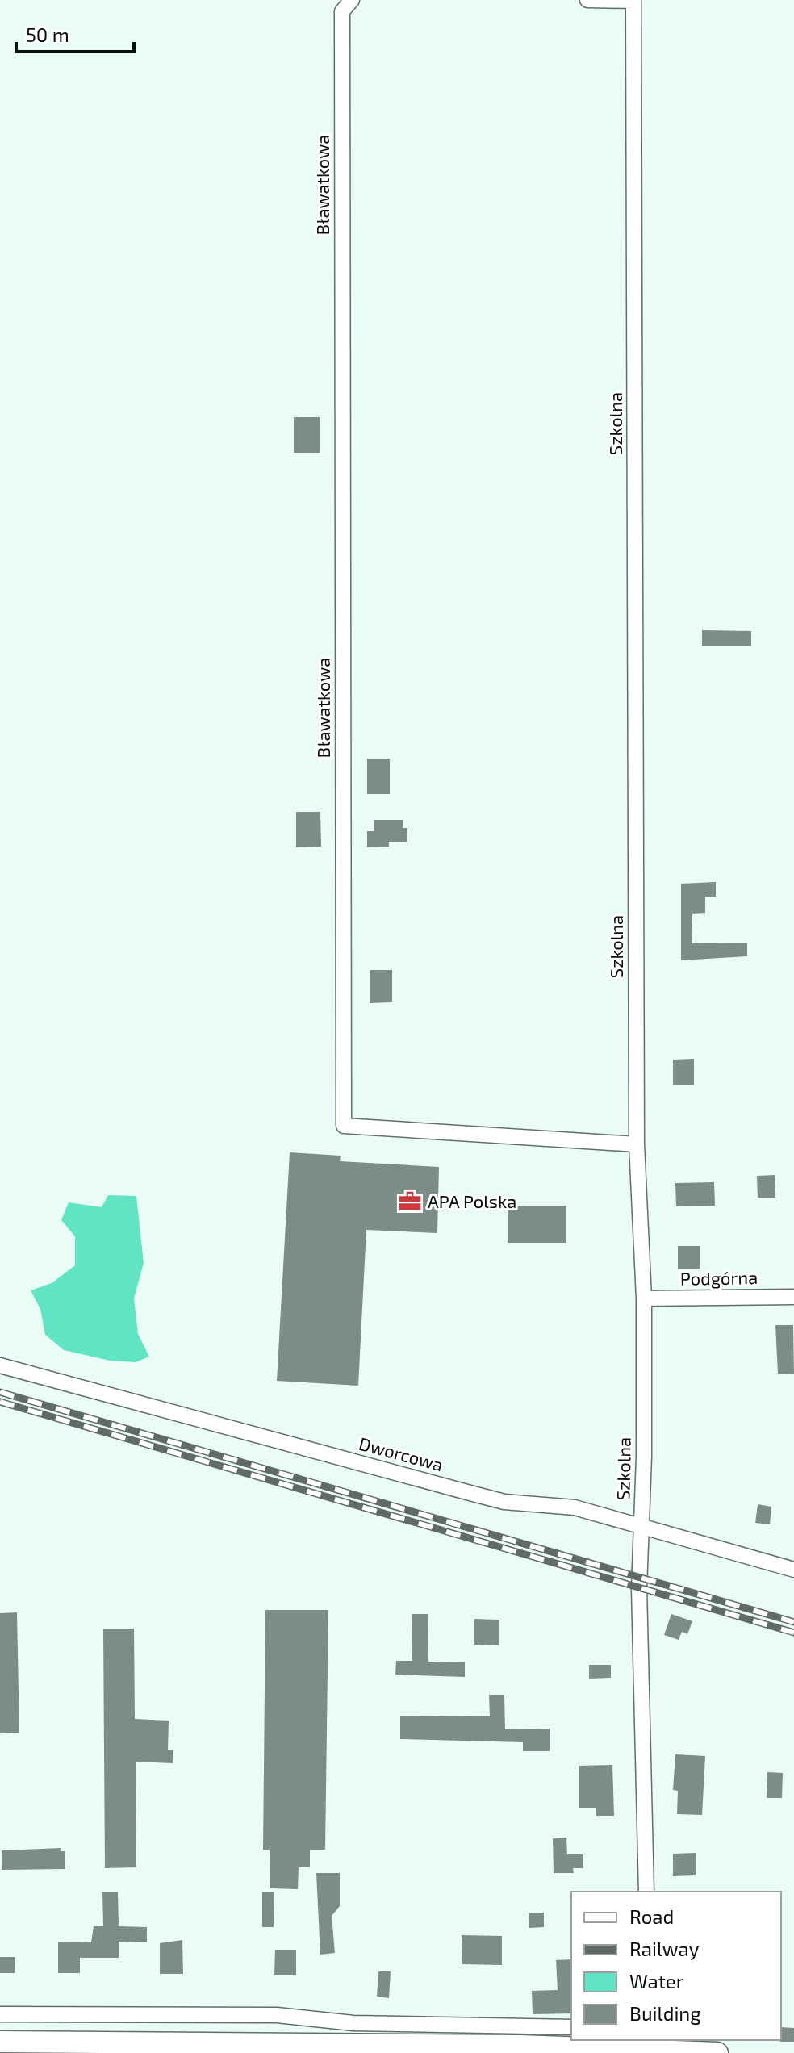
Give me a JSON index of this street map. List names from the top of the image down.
{
  "streets": {
    "street": [
      "Bławatkowa",
      "Szkolna",
      "Podgórna",
      "Dworcowa"
    ]
  },
  "crossings": [
    ["Bławatkowa", "Szkolna"],
    ["Szkolna", "Podgórna"],
    ["Szkolna", "Dworcowa"]
  ],
  "places": {
    "office": ["APA Polska"]
  },
  "legend": [
    "Road",
    "Railway",
    "Water",
    "Building"
  ],
  "scale_bar": "50 m"
}
